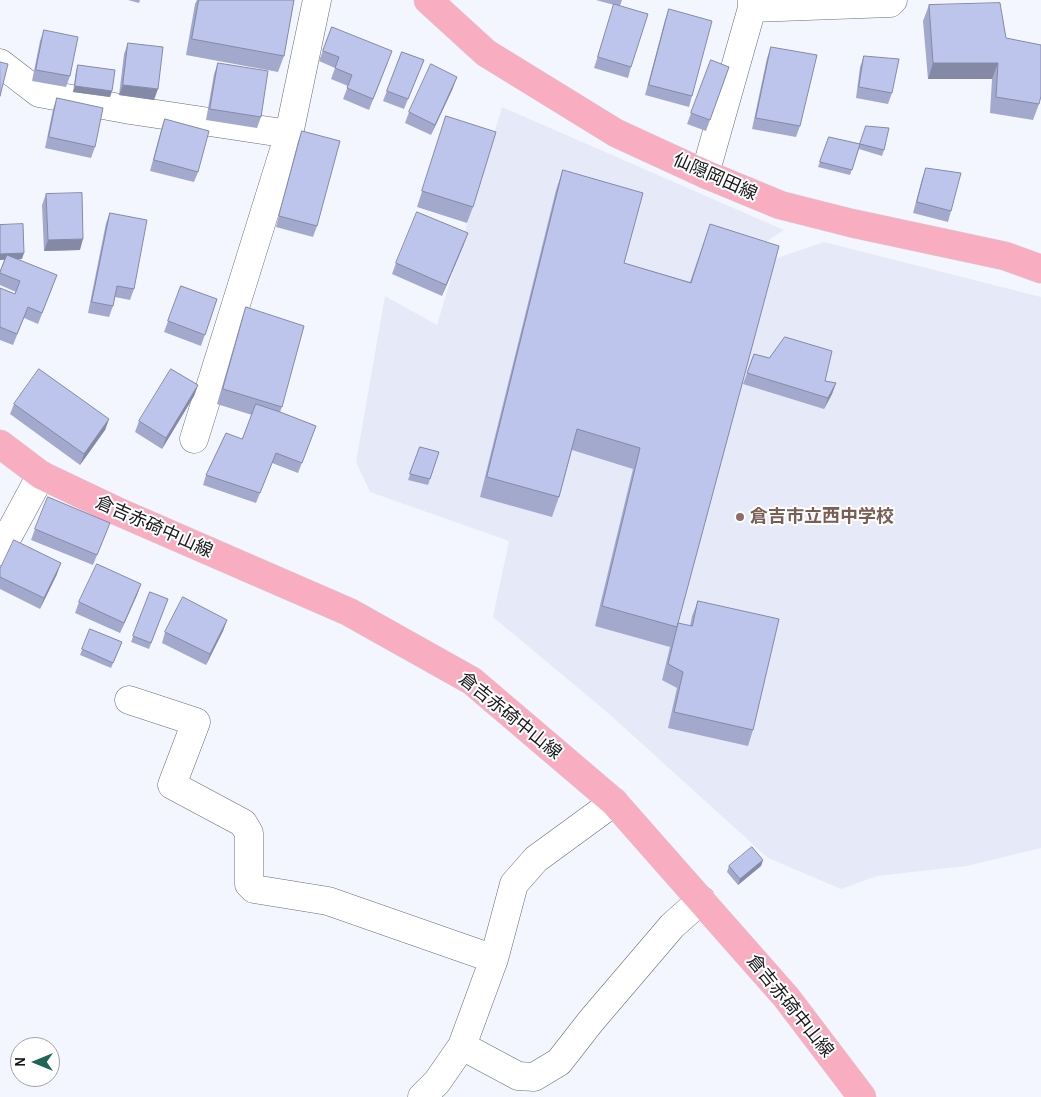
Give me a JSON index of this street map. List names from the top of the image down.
{
  "streets": {
    "main road": ["仙隠岡田線", "倉吉赤碕中山線"]
  },
  "places": ["倉吉市立西中学校"],
  "north": "left"
}
